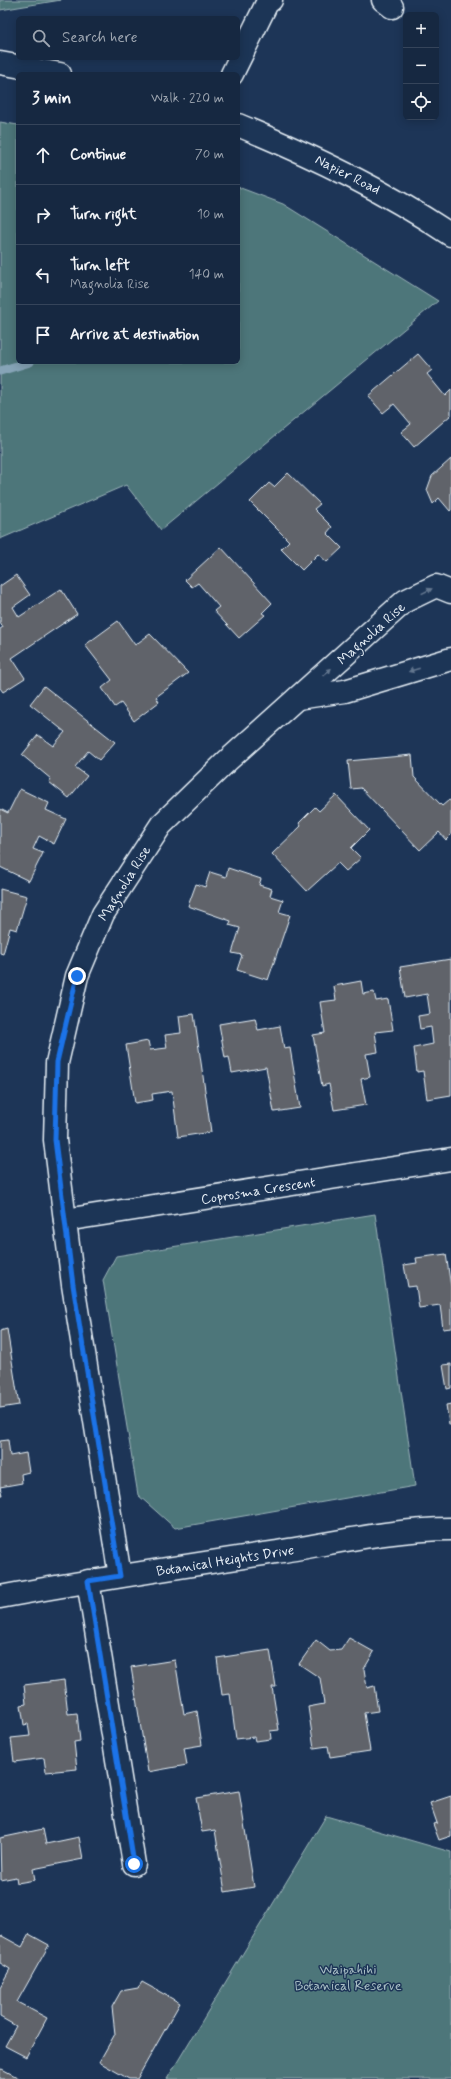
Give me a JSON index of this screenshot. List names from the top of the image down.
{
  "streets": {
    "street": [
      "Napier Road",
      "Magnolia Rise",
      "Coprosma Crescent",
      "Botanical Heights Drive"
    ]
  },
  "crossings": [
    ["Magnolia Rise", "Coprosma Crescent"],
    ["Magnolia Rise", "Botanical Heights Drive"]
  ],
  "parks": ["Waipahihi Botanical Reserve"],
  "page": {
    "map_buttons": ["+", "−"],
    "search": "Search here",
    "heading": ["3 min", "Walk · 220 m"],
    "list": [
      ["Continue", "70 m"],
      ["Turn right", "10 m"],
      ["Turn left", "Magnolia Rise", "140 m"],
      "Arrive at destination"
    ]
  }
}
